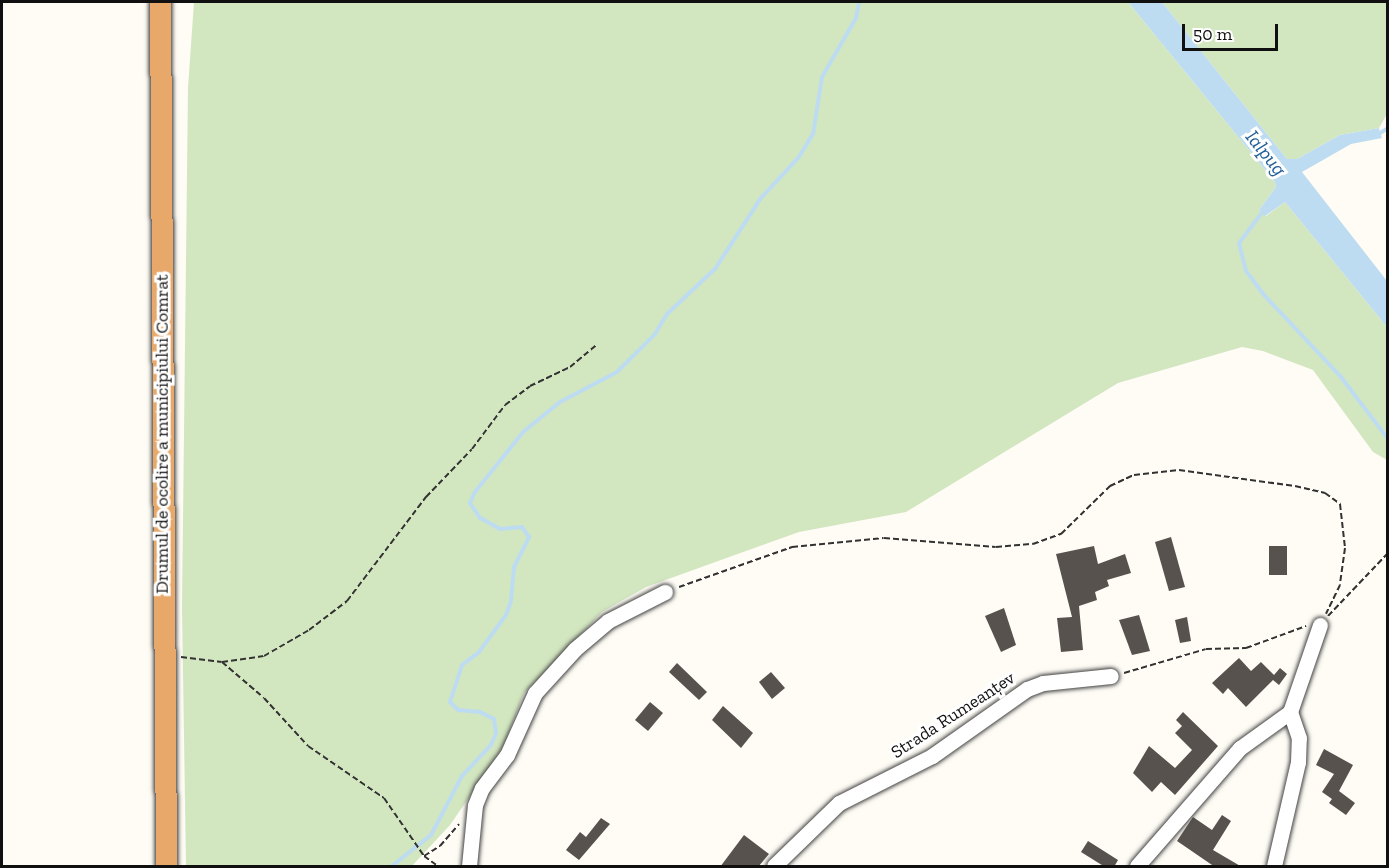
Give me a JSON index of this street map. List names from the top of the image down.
{
  "streets": {
    "highway": ["Drumul de ocolire a municipiului Comrat"],
    "street": ["Strada Rumeanțev"]
  },
  "water": ["Ialpug"],
  "scale_bar": "50 m"
}
